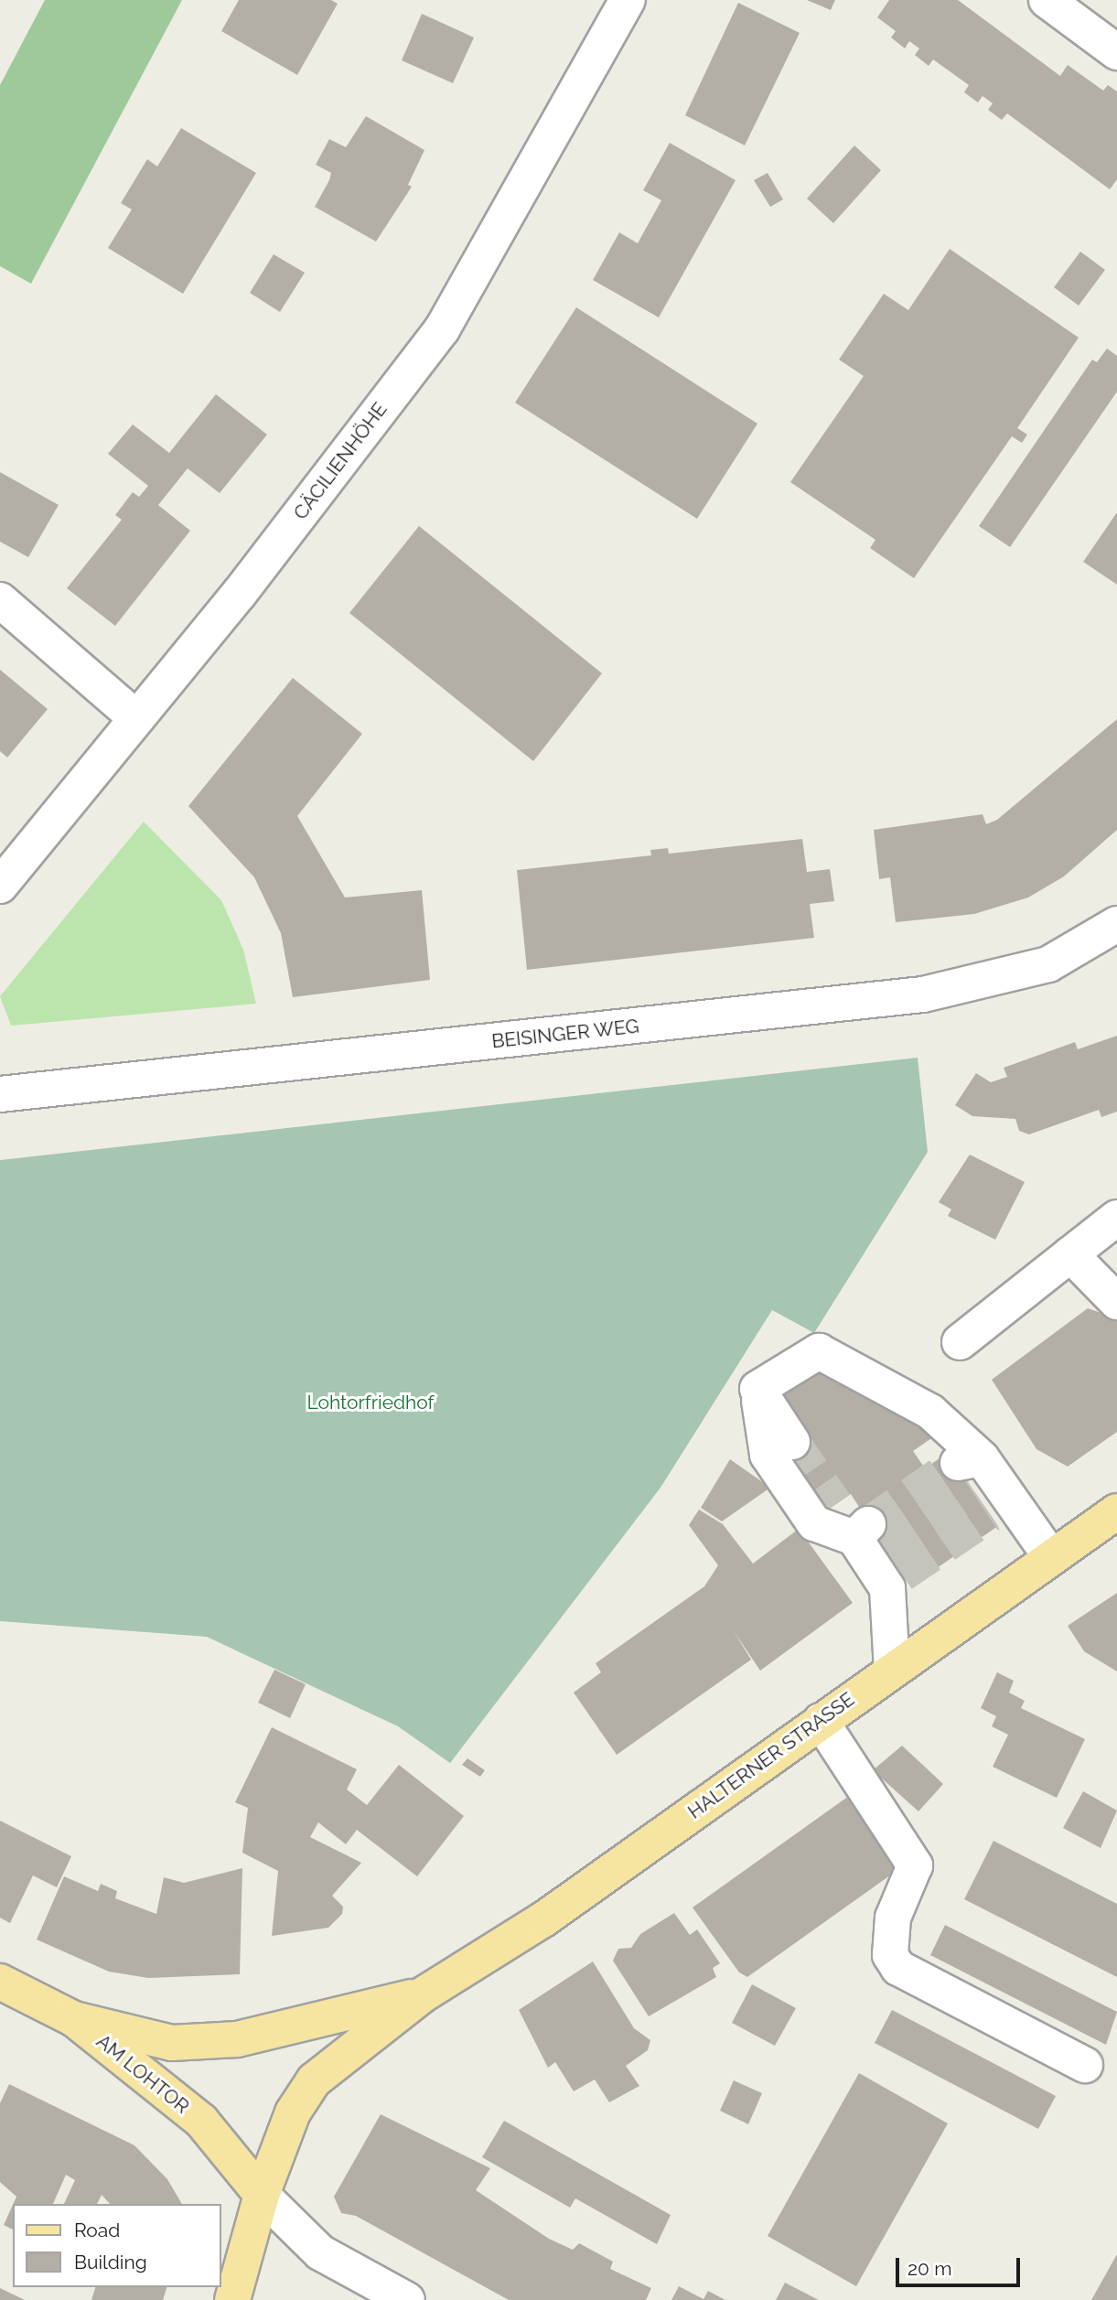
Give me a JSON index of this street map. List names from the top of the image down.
{
  "streets": {
    "main road": ["HALTERNER STRASSE", "AM LOHTOR"],
    "street": ["CÄCILIENHÖHE", "BEISINGER WEG"]
  },
  "crossings": [
    ["HALTERNER STRASSE", "AM LOHTOR"]
  ],
  "parks": ["Lohtorfriedhof"],
  "legend": ["Road", "Building"],
  "scale_bar": "20 m"
}
